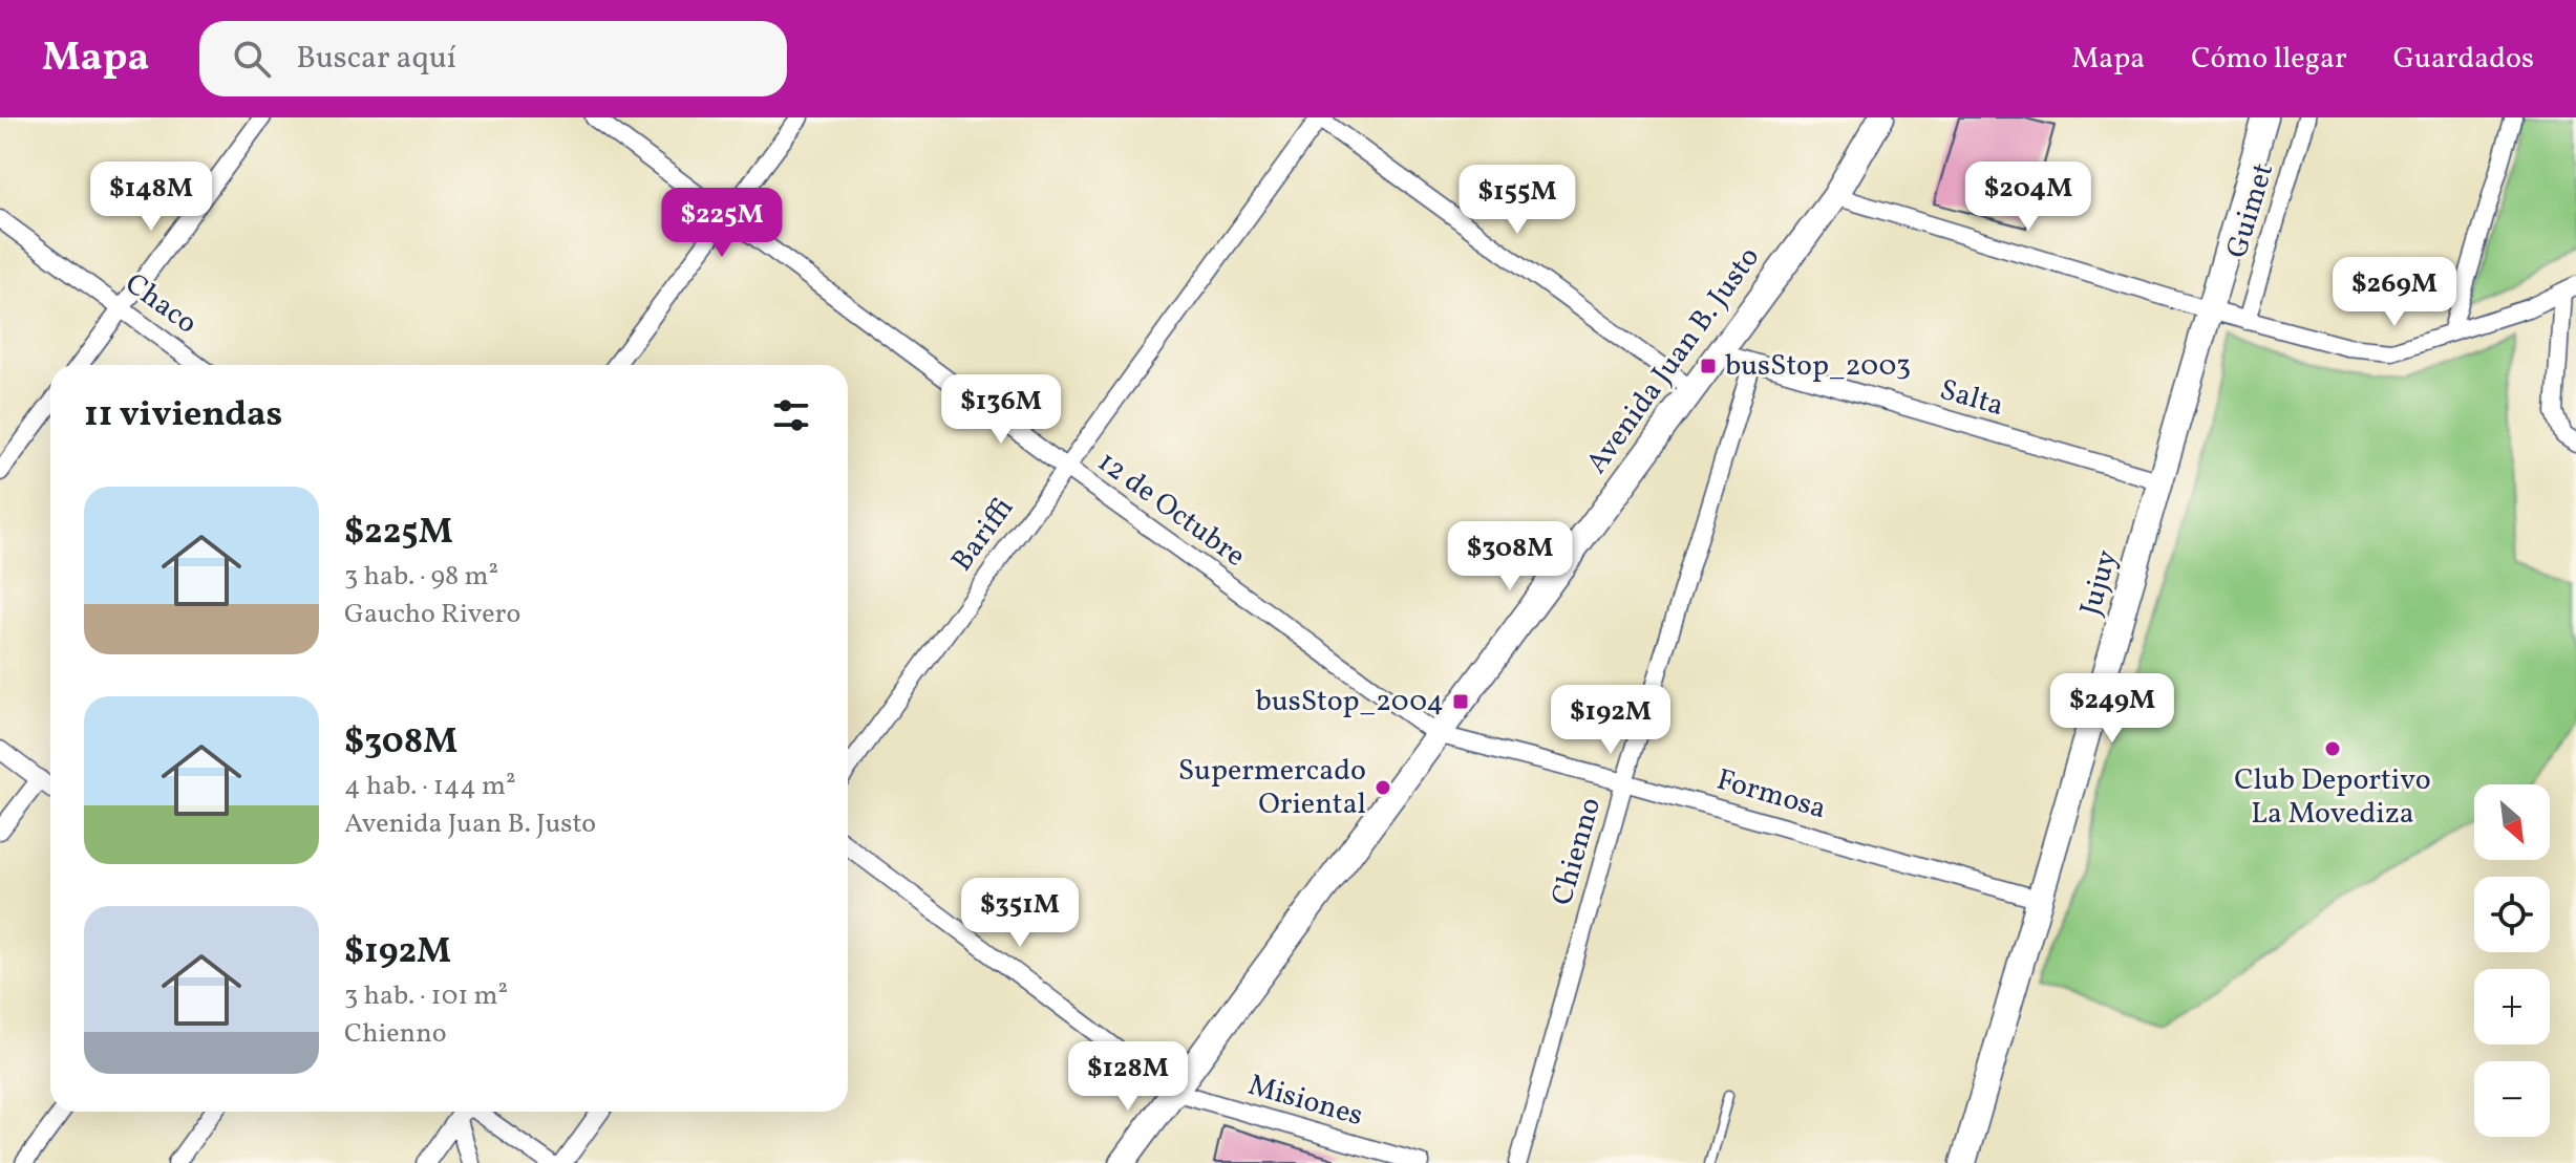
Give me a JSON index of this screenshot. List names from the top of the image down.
{
  "streets": {
    "main road": ["Avenida Juan B. Justo", "Jujuy"],
    "street": [
      "Guimet",
      "Chaco",
      "Salta",
      "12 de Octubre",
      "Bariffi",
      "Formosa",
      "Chienno",
      "Misiones"
    ]
  },
  "crossings": [
    ["Avenida Juan B. Justo", "Salta"],
    ["Avenida Juan B. Justo", "12 de Octubre"],
    ["Avenida Juan B. Justo", "Formosa"],
    ["Avenida Juan B. Justo", "Misiones"],
    ["Salta", "Jujuy"],
    ["Salta", "Chienno"],
    ["12 de Octubre", "Bariffi"],
    ["12 de Octubre", "Formosa"],
    ["Jujuy", "Formosa"],
    ["Formosa", "Chienno"]
  ],
  "places": {
    "transit": ["busStop_2003", "busStop_2004"],
    "other": ["Club Deportivo La Movediza", "Supermercado Oriental"]
  },
  "north": "bottom right",
  "page": {
    "header": "Mapa",
    "search": "Buscar aquí",
    "nav": ["Mapa", "Cómo llegar", "Guardados"],
    "price": [
      "$148M",
      "$204M",
      "$155M",
      "$225M",
      "$269M",
      "$136M",
      "$308M",
      "$249M",
      "$192M",
      "$351M",
      "$128M"
    ],
    "heading": "11 viviendas",
    "list": [
      {
        "name": "$225M",
        "note": "3 hab. · 98 m² · Gaucho Rivero"
      },
      {
        "name": "$308M",
        "note": "4 hab. · 144 m² · Avenida Juan B. Justo"
      },
      {
        "name": "$192M",
        "note": "3 hab. · 101 m² · Chienno"
      }
    ],
    "map_buttons": ["+", "−"]
  }
}
